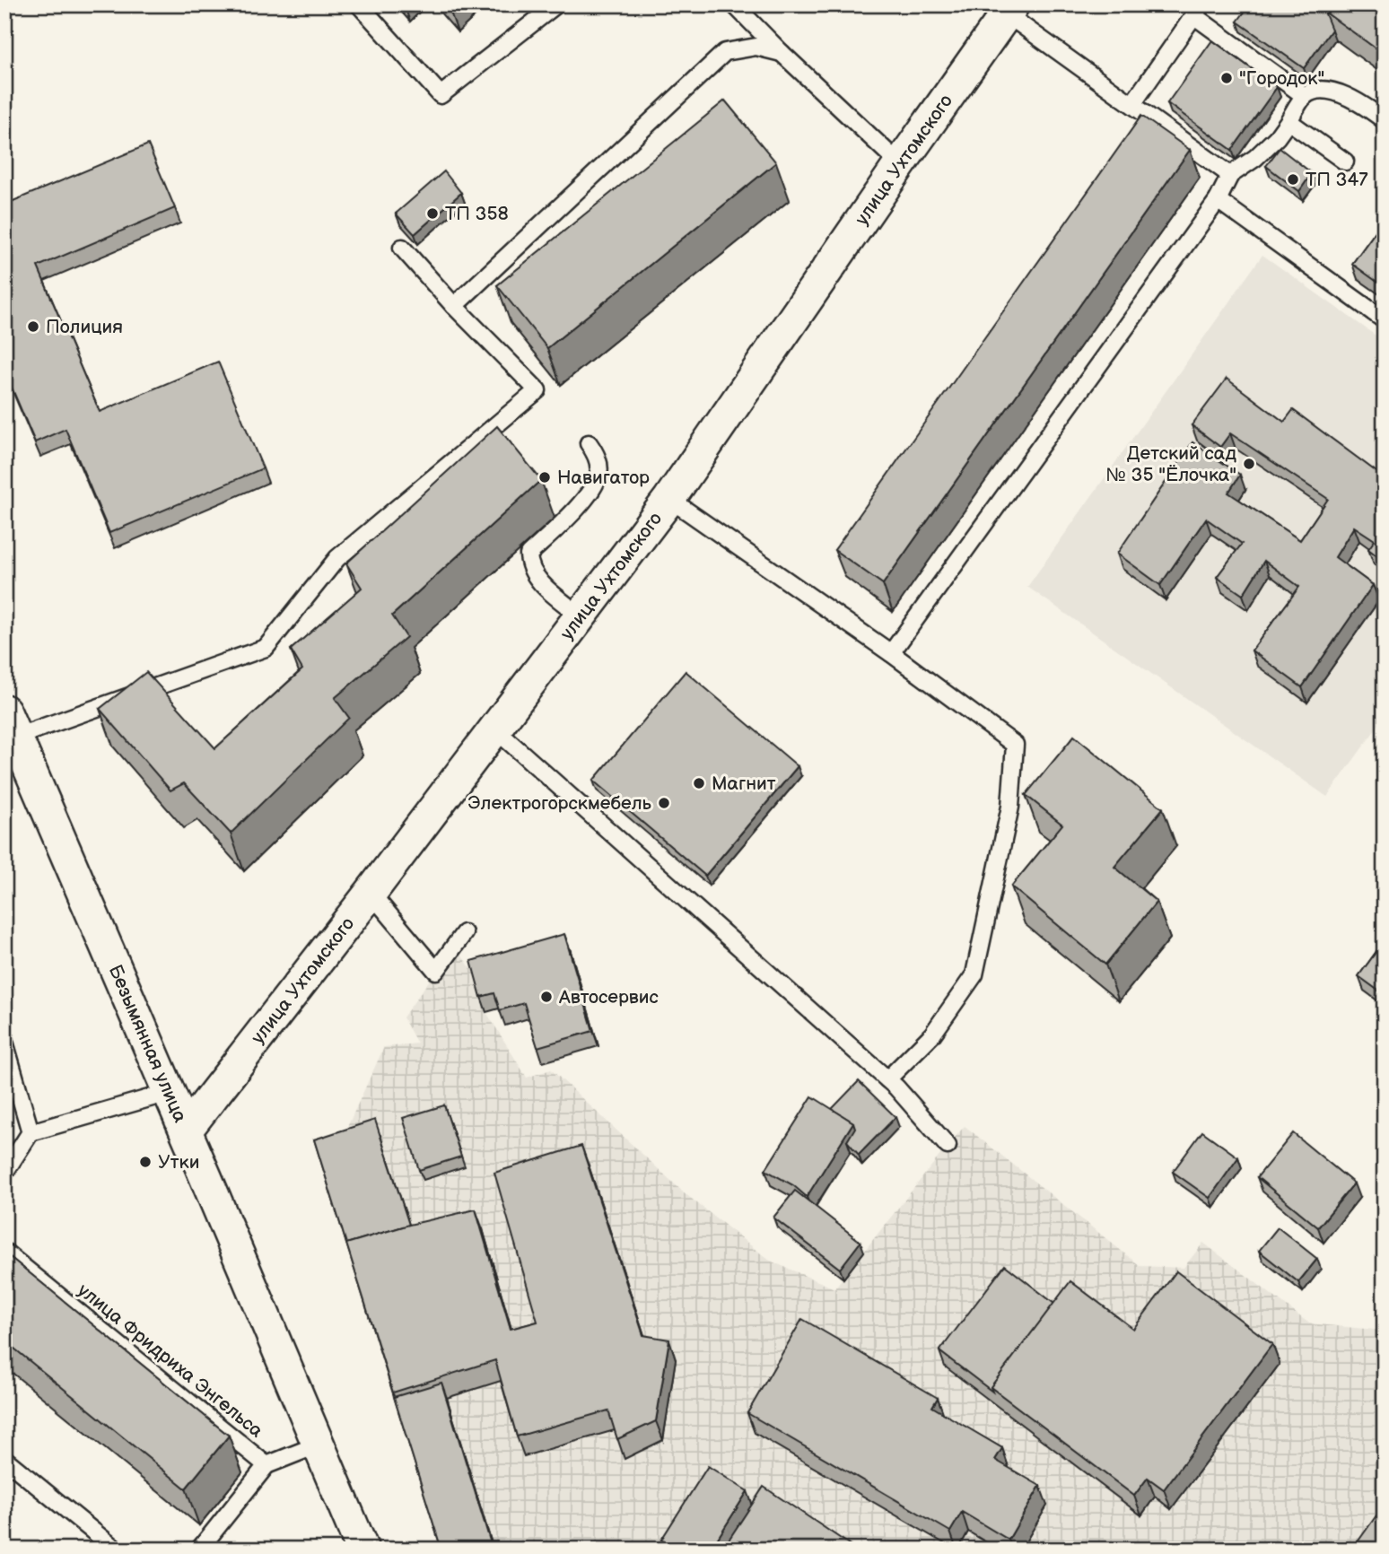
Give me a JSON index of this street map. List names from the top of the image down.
{
  "streets": {
    "street": ["улица Ухтомского", "Безымянная улица"],
    "lane": ["улица Фридриха Энгельса"]
  },
  "crossings": [
    ["улица Ухтомского", "Безымянная улица"],
    ["Безымянная улица", "улица Фридриха Энгельса"]
  ],
  "places": [
    "\"Городок\"",
    "ТП 347",
    "ТП 358",
    "Полиция",
    "Детский сад № 35 \"Ёлочка\"",
    "Навигатор",
    "Магнит",
    "Электрогорскмебель",
    "Автосервис",
    "Утки"
  ]
}
